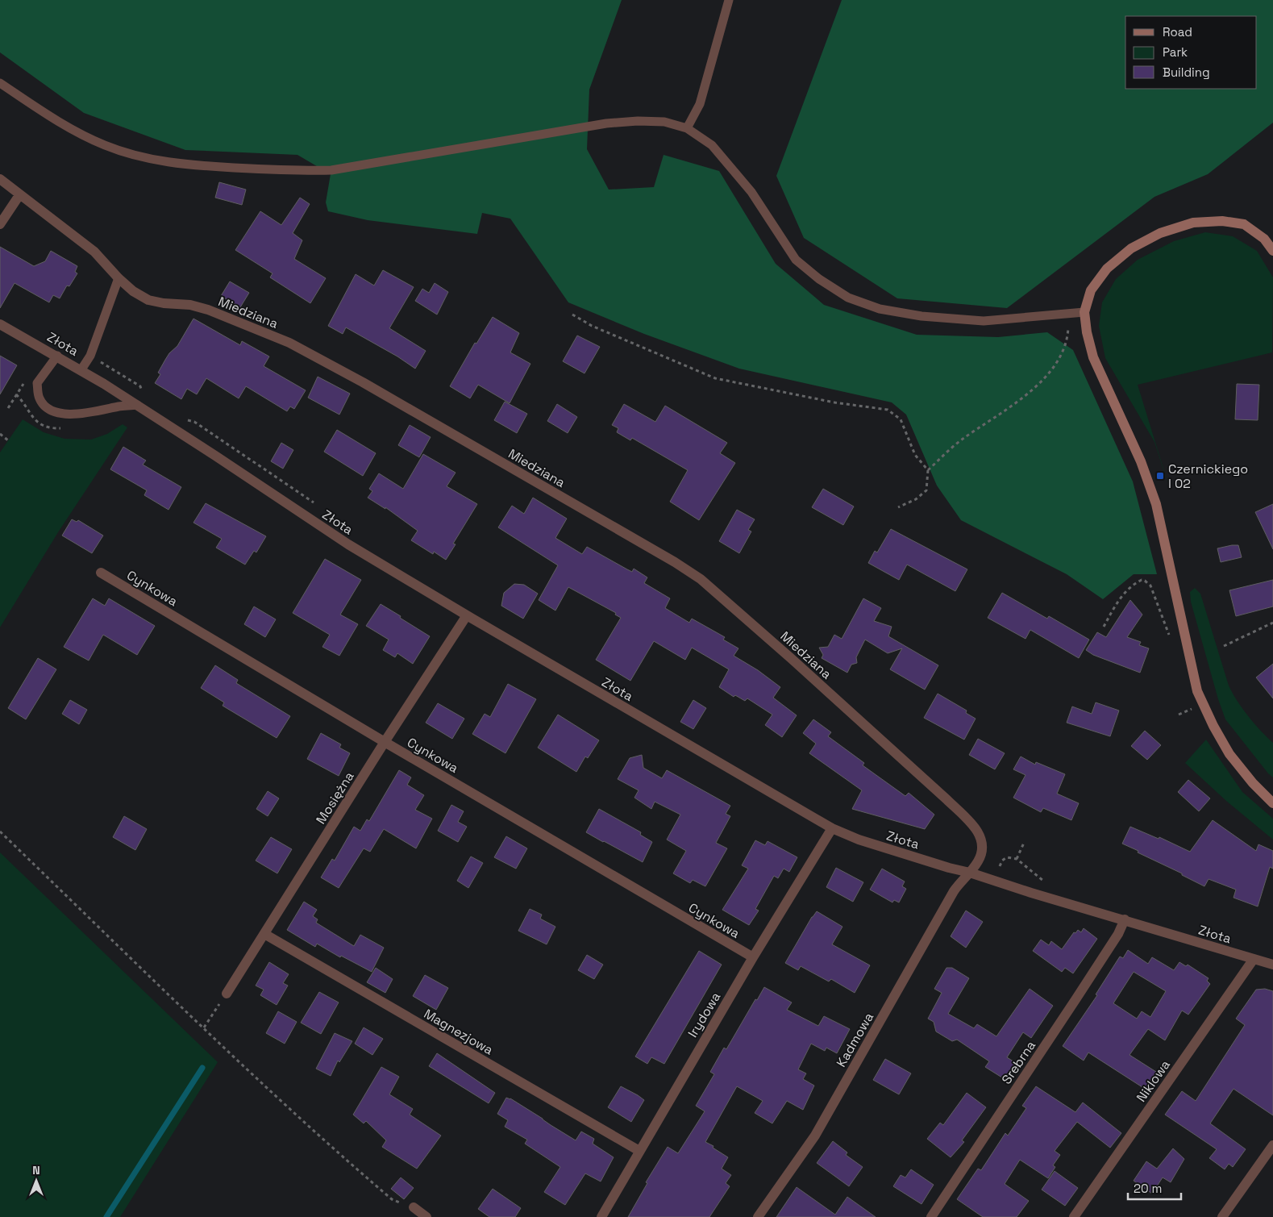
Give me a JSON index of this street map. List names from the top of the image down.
{
  "streets": {
    "street": [
      "Miedziana",
      "Złota",
      "Cynkowa",
      "Mosiężna",
      "Irydowa",
      "Magnezjowa",
      "Kadmowa",
      "Srebrna",
      "Niklowa"
    ]
  },
  "crossings": [
    ["Miedziana", "Złota"],
    ["Miedziana", "Kadmowa"],
    ["Złota", "Mosiężna"],
    ["Złota", "Irydowa"],
    ["Złota", "Kadmowa"],
    ["Złota", "Srebrna"],
    ["Złota", "Niklowa"],
    ["Cynkowa", "Mosiężna"],
    ["Cynkowa", "Irydowa"],
    ["Mosiężna", "Magnezjowa"],
    ["Irydowa", "Magnezjowa"]
  ],
  "places": {
    "transit": ["Czernickiego I 02"]
  },
  "legend": ["Road", "Park", "Building"],
  "scale_bar": "20 m",
  "north": "top"
}
